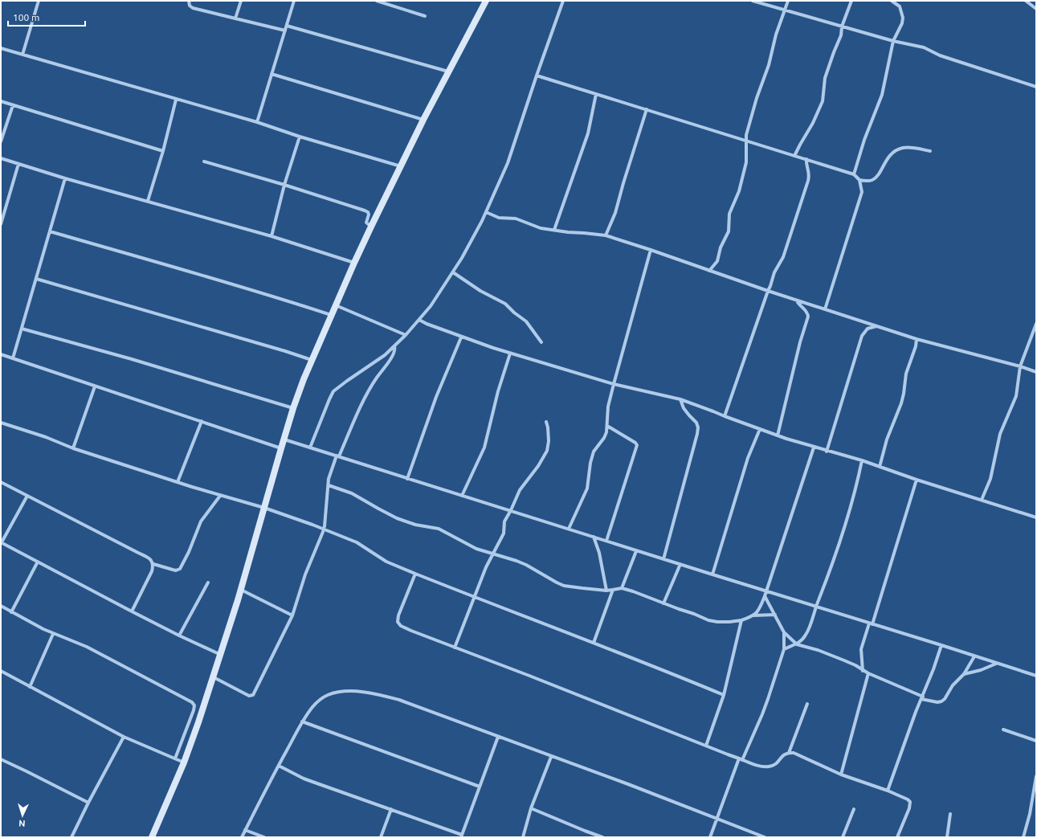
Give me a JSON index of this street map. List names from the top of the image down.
{
  "scale_bar": "100 m",
  "north": "bottom"
}
